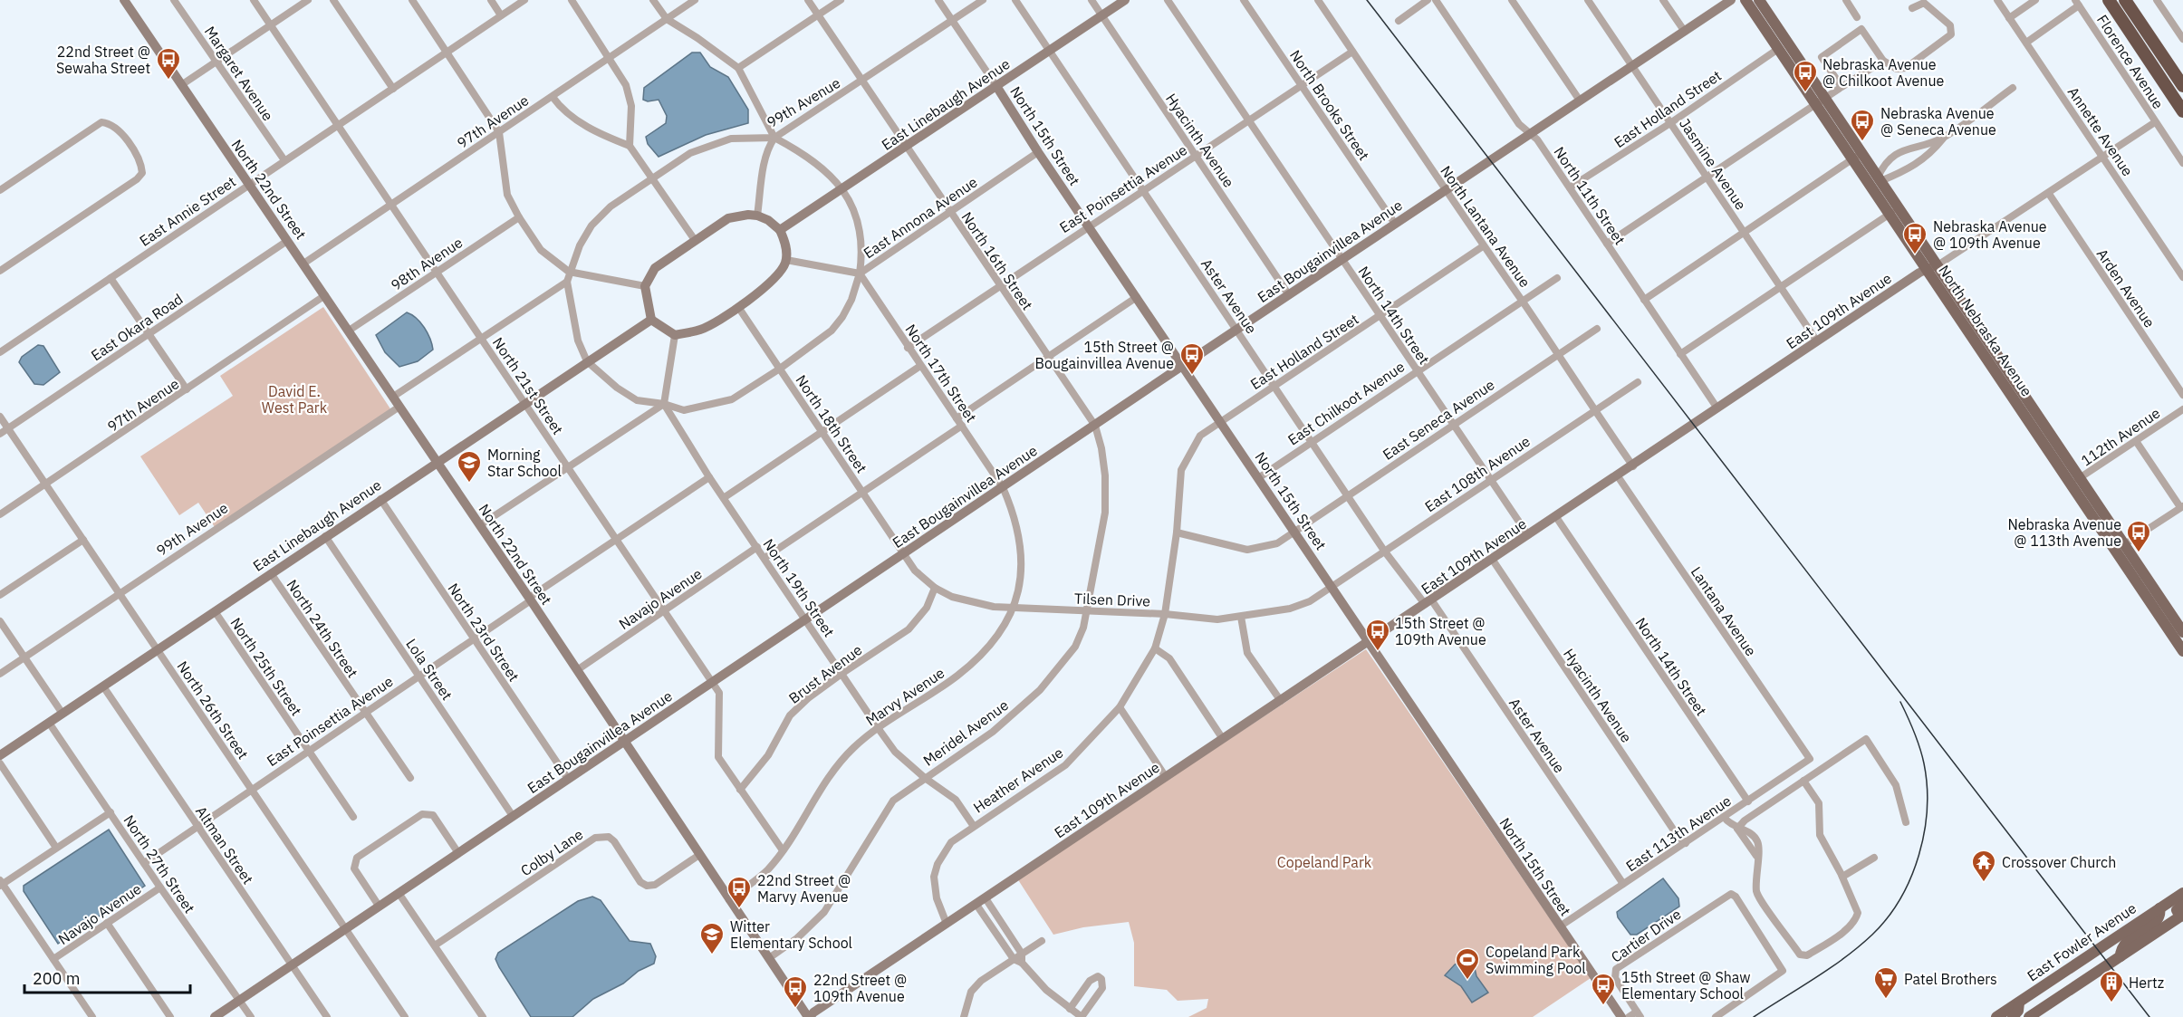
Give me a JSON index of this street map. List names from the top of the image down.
{
  "streets": {
    "main road": ["North Nebraska Avenue", "East Fowler Avenue"],
    "street": [
      "Florence Avenue",
      "Margaret Avenue",
      "99th Avenue",
      "East Linebaugh Avenue",
      "North Brooks Street",
      "East Holland Street",
      "97th Avenue",
      "Annette Avenue",
      "North 15th Street",
      "Hyacinth Avenue",
      "Jasmine Avenue",
      "East Poinsettia Avenue",
      "North 22nd Street",
      "North 11th Street",
      "East Annie Street",
      "East Annona Avenue",
      "North Lantana Avenue",
      "East Bougainvillea Avenue",
      "North 16th Street",
      "98th Avenue",
      "Arden Avenue",
      "Aster Avenue",
      "East 109th Avenue",
      "North 14th Street",
      "East Okara Road",
      "North 17th Street",
      "North 21st Street",
      "East Chilkoot Avenue",
      "East Seneca Avenue",
      "North 18th Street",
      "112th Avenue",
      "East 108th Avenue",
      "North 19th Street",
      "Navajo Avenue",
      "Tilsen Drive",
      "Lantana Avenue",
      "North 24th Street",
      "North 23rd Street",
      "North 25th Street",
      "Lola Street",
      "Brust Avenue",
      "Marvy Avenue",
      "North 26th Street",
      "Meridel Avenue",
      "Heather Avenue",
      "East 113th Avenue",
      "Altman Street",
      "Colby Lane",
      "North 27th Street",
      "Cartier Drive"
    ]
  },
  "crossings": [
    ["Florence Avenue", "East 109th Avenue"],
    ["Margaret Avenue", "East Annie Street"],
    ["99th Avenue", "North 15th Street"],
    ["99th Avenue", "North 22nd Street"],
    ["99th Avenue", "North 16th Street"],
    ["99th Avenue", "North 26th Street"],
    ["East Linebaugh Avenue", "North 15th Street"],
    ["East Linebaugh Avenue", "Hyacinth Avenue"],
    ["East Linebaugh Avenue", "North 22nd Street"],
    ["East Linebaugh Avenue", "East Annona Avenue"],
    ["East Linebaugh Avenue", "North 16th Street"],
    ["East Linebaugh Avenue", "Aster Avenue"],
    ["East Linebaugh Avenue", "North 21st Street"],
    ["East Linebaugh Avenue", "North 24th Street"],
    ["East Linebaugh Avenue", "North 23rd Street"],
    ["East Linebaugh Avenue", "North 25th Street"],
    ["East Linebaugh Avenue", "Lola Street"],
    ["East Linebaugh Avenue", "North 26th Street"],
    ["East Linebaugh Avenue", "Altman Street"],
    ["East Linebaugh Avenue", "North 27th Street"],
    ["North Brooks Street", "East Poinsettia Avenue"],
    ["North Brooks Street", "East Bougainvillea Avenue"],
    ["East Holland Street", "North 15th Street"],
    ["East Holland Street", "Jasmine Avenue"],
    ["East Holland Street", "North 11th Street"],
    ["East Holland Street", "North Lantana Avenue"],
    ["East Holland Street", "Aster Avenue"],
    ["East Holland Street", "North 14th Street"],
    ["East Holland Street", "North Nebraska Avenue"],
    ["East Holland Street", "Heather Avenue"],
    ["97th Avenue", "North 22nd Street"],
    ["97th Avenue", "North 21st Street"],
    ["97th Avenue", "North 26th Street"],
    ["Annette Avenue", "East 109th Avenue"],
    ["North 15th Street", "East Poinsettia Avenue"],
    ["North 15th Street", "East Annona Avenue"],
    ["North 15th Street", "East Bougainvillea Avenue"],
    ["North 15th Street", "East 109th Avenue"],
    ["North 15th Street", "East Chilkoot Avenue"],
    ["North 15th Street", "East Seneca Avenue"],
    ["North 15th Street", "East 108th Avenue"],
    ["North 15th Street", "Tilsen Drive"],
    ["North 15th Street", "Heather Avenue"],
    ["North 15th Street", "East 113th Avenue"],
    ["Hyacinth Avenue", "East Poinsettia Avenue"],
    ["Hyacinth Avenue", "East Bougainvillea Avenue"],
    ["Hyacinth Avenue", "East 109th Avenue"],
    ["Hyacinth Avenue", "East 113th Avenue"],
    ["Jasmine Avenue", "East Bougainvillea Avenue"],
    ["Jasmine Avenue", "East 109th Avenue"],
    ["East Poinsettia Avenue", "North 22nd Street"],
    ["East Poinsettia Avenue", "North Lantana Avenue"],
    ["East Poinsettia Avenue", "North 16th Street"],
    ["East Poinsettia Avenue", "Aster Avenue"],
    ["East Poinsettia Avenue", "North 14th Street"],
    ["East Poinsettia Avenue", "North 17th Street"],
    ["East Poinsettia Avenue", "North 21st Street"],
    ["East Poinsettia Avenue", "North 19th Street"],
    ["East Poinsettia Avenue", "North 24th Street"],
    ["East Poinsettia Avenue", "North 23rd Street"],
    ["East Poinsettia Avenue", "North 25th Street"],
    ["East Poinsettia Avenue", "Lola Street"],
    ["East Poinsettia Avenue", "North 26th Street"],
    ["East Poinsettia Avenue", "Altman Street"],
    ["East Poinsettia Avenue", "North 27th Street"],
    ["North 22nd Street", "East Annie Street"],
    ["North 22nd Street", "East Bougainvillea Avenue"],
    ["North 22nd Street", "98th Avenue"],
    ["North 22nd Street", "East 109th Avenue"],
    ["North 22nd Street", "East Okara Road"],
    ["North 22nd Street", "Navajo Avenue"],
    ["North 22nd Street", "Marvy Avenue"],
    ["North 22nd Street", "Meridel Avenue"],
    ["North 22nd Street", "Colby Lane"],
    ["North 11th Street", "East Bougainvillea Avenue"],
    ["North 11th Street", "East 109th Avenue"],
    ["East Annie Street", "North 21st Street"],
    ["East Annona Avenue", "North 16th Street"],
    ["East Annona Avenue", "North 17th Street"],
    ["East Annona Avenue", "North 18th Street"],
    ["East Annona Avenue", "North 19th Street"],
    ["North Lantana Avenue", "East Bougainvillea Avenue"],
    ["North Lantana Avenue", "East 109th Avenue"],
    ["North Lantana Avenue", "East Chilkoot Avenue"],
    ["North Lantana Avenue", "East Seneca Avenue"],
    ["North Lantana Avenue", "East 108th Avenue"],
    ["East Bougainvillea Avenue", "North 16th Street"],
    ["East Bougainvillea Avenue", "Aster Avenue"],
    ["East Bougainvillea Avenue", "North 14th Street"],
    ["East Bougainvillea Avenue", "North 17th Street"],
    ["East Bougainvillea Avenue", "North 21st Street"],
    ["East Bougainvillea Avenue", "North 18th Street"],
    ["East Bougainvillea Avenue", "North 19th Street"],
    ["East Bougainvillea Avenue", "Tilsen Drive"],
    ["East Bougainvillea Avenue", "North 23rd Street"],
    ["East Bougainvillea Avenue", "Lola Street"],
    ["East Bougainvillea Avenue", "Marvy Avenue"],
    ["East Bougainvillea Avenue", "North 26th Street"],
    ["East Bougainvillea Avenue", "Meridel Avenue"],
    ["East Bougainvillea Avenue", "Altman Street"],
    ["East Bougainvillea Avenue", "North 27th Street"],
    ["North 16th Street", "Meridel Avenue"],
    ["98th Avenue", "North 21st Street"],
    ["Arden Avenue", "East 109th Avenue"],
    ["Aster Avenue", "East 109th Avenue"],
    ["Aster Avenue", "East Chilkoot Avenue"],
    ["Aster Avenue", "East Seneca Avenue"],
    ["Aster Avenue", "East 108th Avenue"],
    ["Aster Avenue", "East 113th Avenue"],
    ["East 109th Avenue", "North 14th Street"],
    ["East 109th Avenue", "North Nebraska Avenue"],
    ["East 109th Avenue", "Lantana Avenue"],
    ["East 109th Avenue", "Heather Avenue"],
    ["North 14th Street", "East Chilkoot Avenue"],
    ["North 14th Street", "East Seneca Avenue"],
    ["North 14th Street", "East 108th Avenue"],
    ["North 14th Street", "East 113th Avenue"],
    ["East Okara Road", "North 26th Street"],
    ["North Nebraska Avenue", "112th Avenue"],
    ["North 17th Street", "Marvy Avenue"],
    ["North 21st Street", "Navajo Avenue"],
    ["North 21st Street", "Brust Avenue"],
    ["North 21st Street", "Marvy Avenue"],
    ["East Seneca Avenue", "Heather Avenue"],
    ["North 18th Street", "Tilsen Drive"],
    ["East 108th Avenue", "Tilsen Drive"],
    ["North 19th Street", "Navajo Avenue"],
    ["North 19th Street", "Brust Avenue"],
    ["North 19th Street", "Marvy Avenue"],
    ["North 19th Street", "Meridel Avenue"],
    ["North 19th Street", "Heather Avenue"],
    ["Navajo Avenue", "North 27th Street"],
    ["Tilsen Drive", "Brust Avenue"],
    ["Tilsen Drive", "Marvy Avenue"],
    ["Tilsen Drive", "Meridel Avenue"],
    ["Tilsen Drive", "Heather Avenue"],
    ["Lantana Avenue", "East 113th Avenue"]
  ],
  "parks": ["David E. West Park", "Copeland Park"],
  "places": {
    "bus stop": [
      "22nd Street @ Sewaha Street",
      "Nebraska Avenue @ Chilkoot Avenue",
      "Nebraska Avenue @ Seneca Avenue",
      "Nebraska Avenue @ 109th Avenue",
      "15th Street @ Bougainvillea Avenue",
      "Nebraska Avenue @ 113th Avenue",
      "15th Street @ 109th Avenue",
      "22nd Street @ Marvy Avenue",
      "15th Street @ Shaw Elementary School",
      "22nd Street @ 109th Avenue"
    ],
    "school or university": ["Morning Star School", "Witter Elementary School"],
    "temple": ["Crossover Church"],
    "sports": ["Copeland Park Swimming Pool"],
    "supermarket": ["Patel Brothers"],
    "building": ["Hertz"]
  },
  "scale_bar": "200 m"
}
